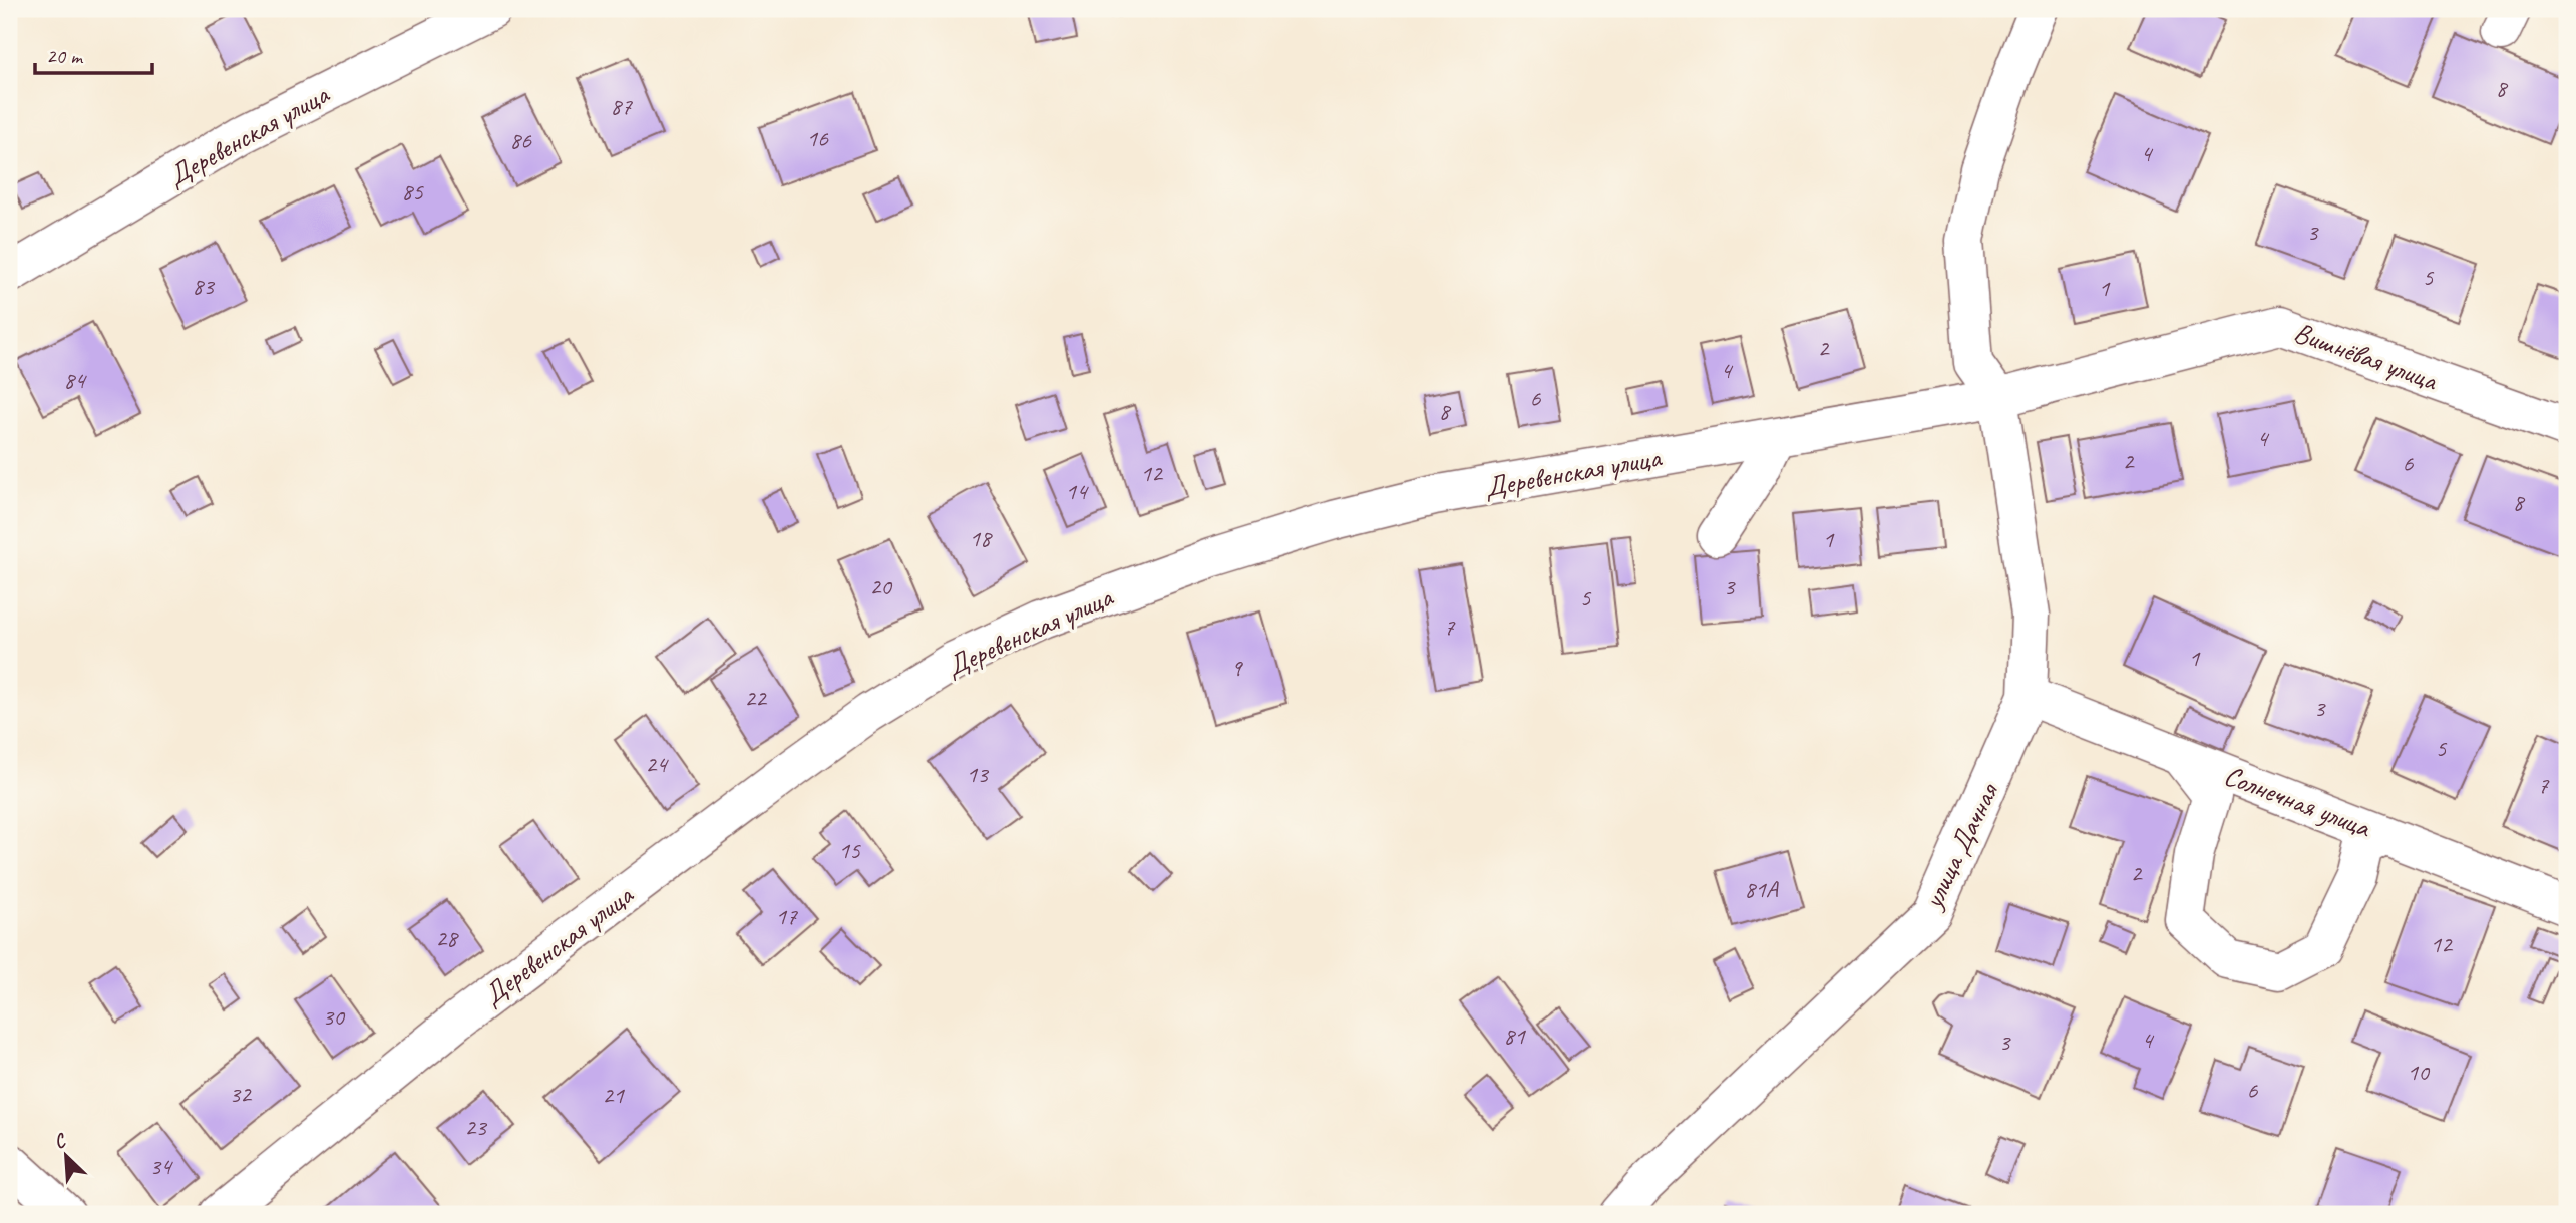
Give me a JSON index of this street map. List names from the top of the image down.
{
  "streets": {
    "street": [
      "Деревенская улица",
      "Вишнёвая улица",
      "Солнечная улица",
      "улица Дачная"
    ]
  },
  "crossings": [
    ["Деревенская улица", "Вишнёвая улица"],
    ["Деревенская улица", "улица Дачная"],
    ["Вишнёвая улица", "улица Дачная"],
    ["Солнечная улица", "улица Дачная"]
  ],
  "house_numbers": [
    "8",
    "87",
    "16",
    "86",
    "4",
    "85",
    "3",
    "5",
    "83",
    "1",
    "2",
    "4",
    "84",
    "6",
    "8",
    "4",
    "2",
    "6",
    "12",
    "14",
    "8",
    "18",
    "1",
    "20",
    "3",
    "5",
    "7",
    "1",
    "9",
    "22",
    "3",
    "5",
    "24",
    "13",
    "7",
    "15",
    "2",
    "81А",
    "17",
    "28",
    "12",
    "30",
    "81",
    "4",
    "3",
    "10",
    "6",
    "32",
    "21",
    "23",
    "34"
  ],
  "scale_bar": "20 m",
  "north": "top left"
}
